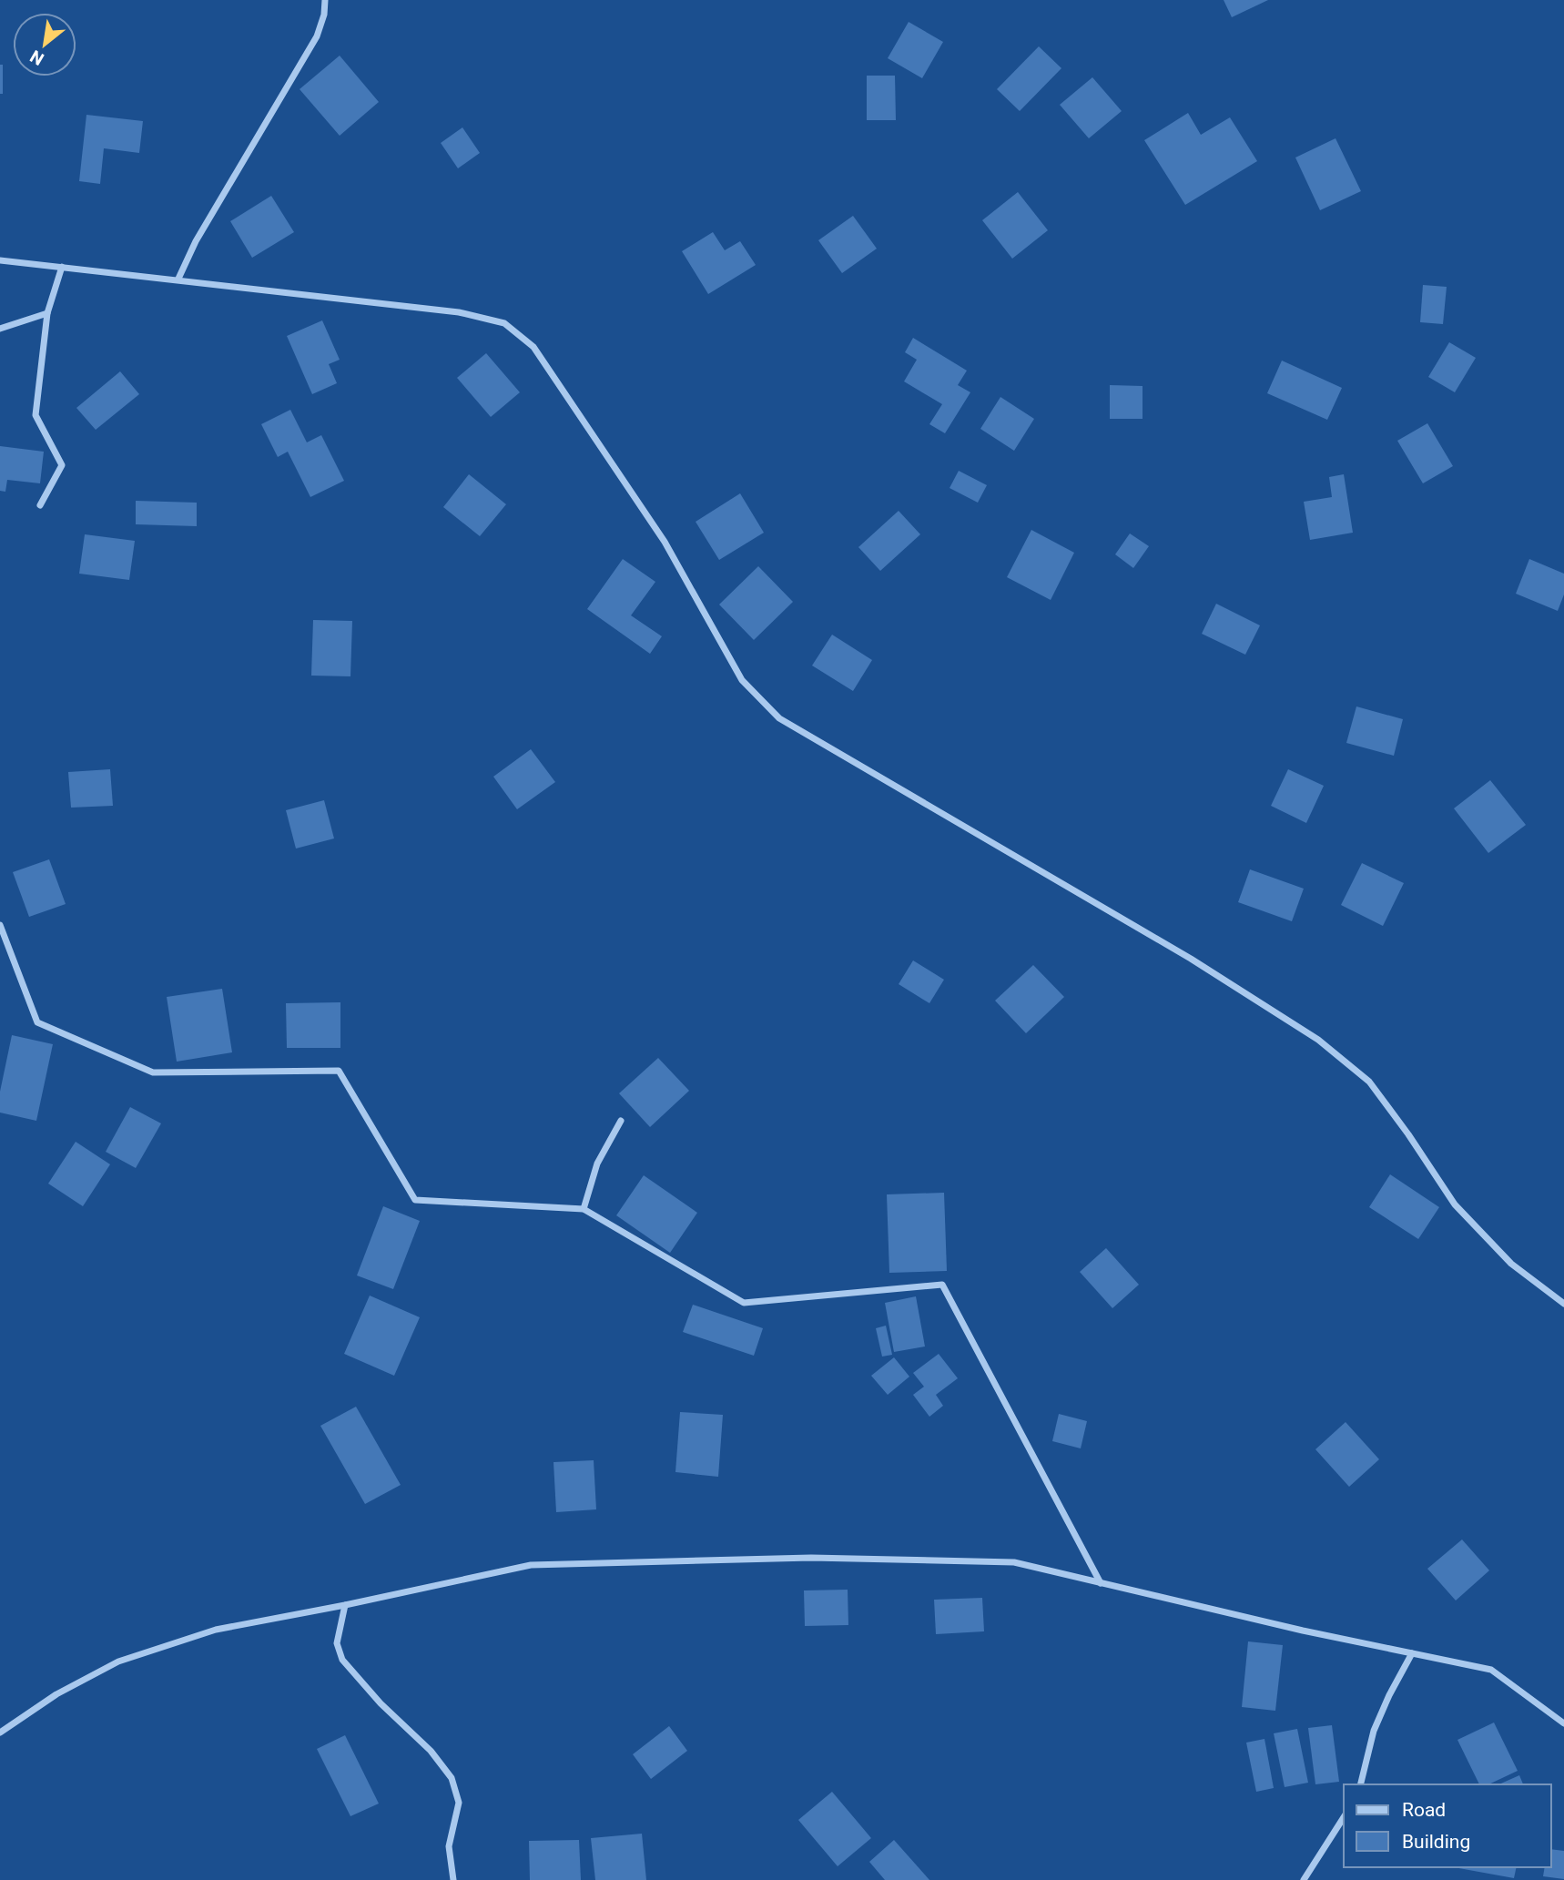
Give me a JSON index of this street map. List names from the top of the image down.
{
  "legend": ["Road", "Building"],
  "north": "bottom left"
}
